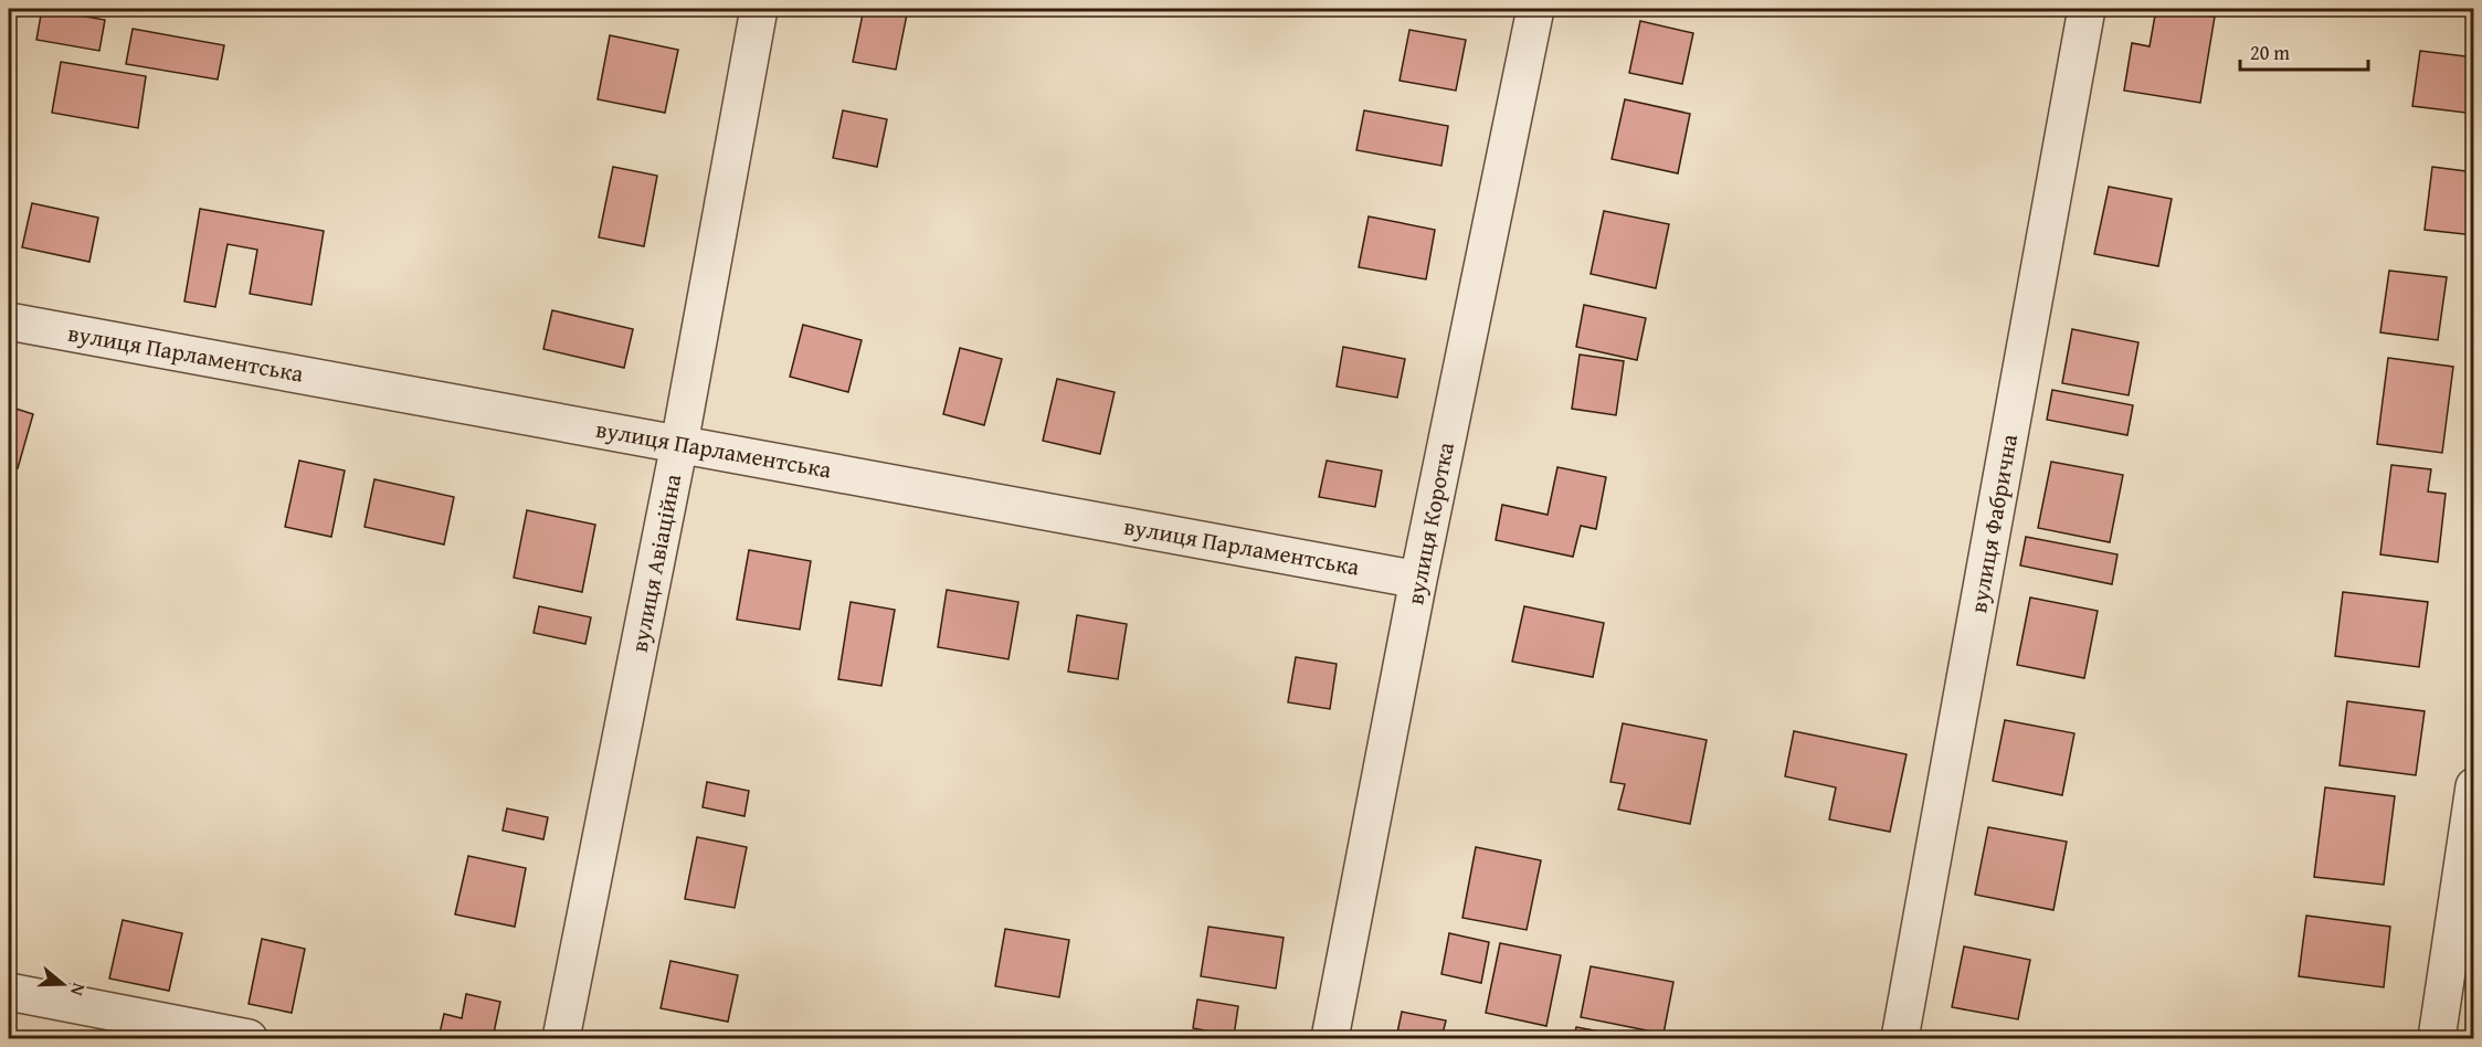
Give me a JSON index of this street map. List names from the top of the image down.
{
  "streets": {
    "street": [
      "вулиця Парламентська",
      "вулиця Коротка",
      "вулиця Фабрична",
      "вулиця Авіаційна"
    ]
  },
  "crossings": [
    ["вулиця Парламентська", "вулиця Коротка"],
    ["вулиця Парламентська", "вулиця Авіаційна"]
  ],
  "scale_bar": "20 m",
  "north": "right"
}
